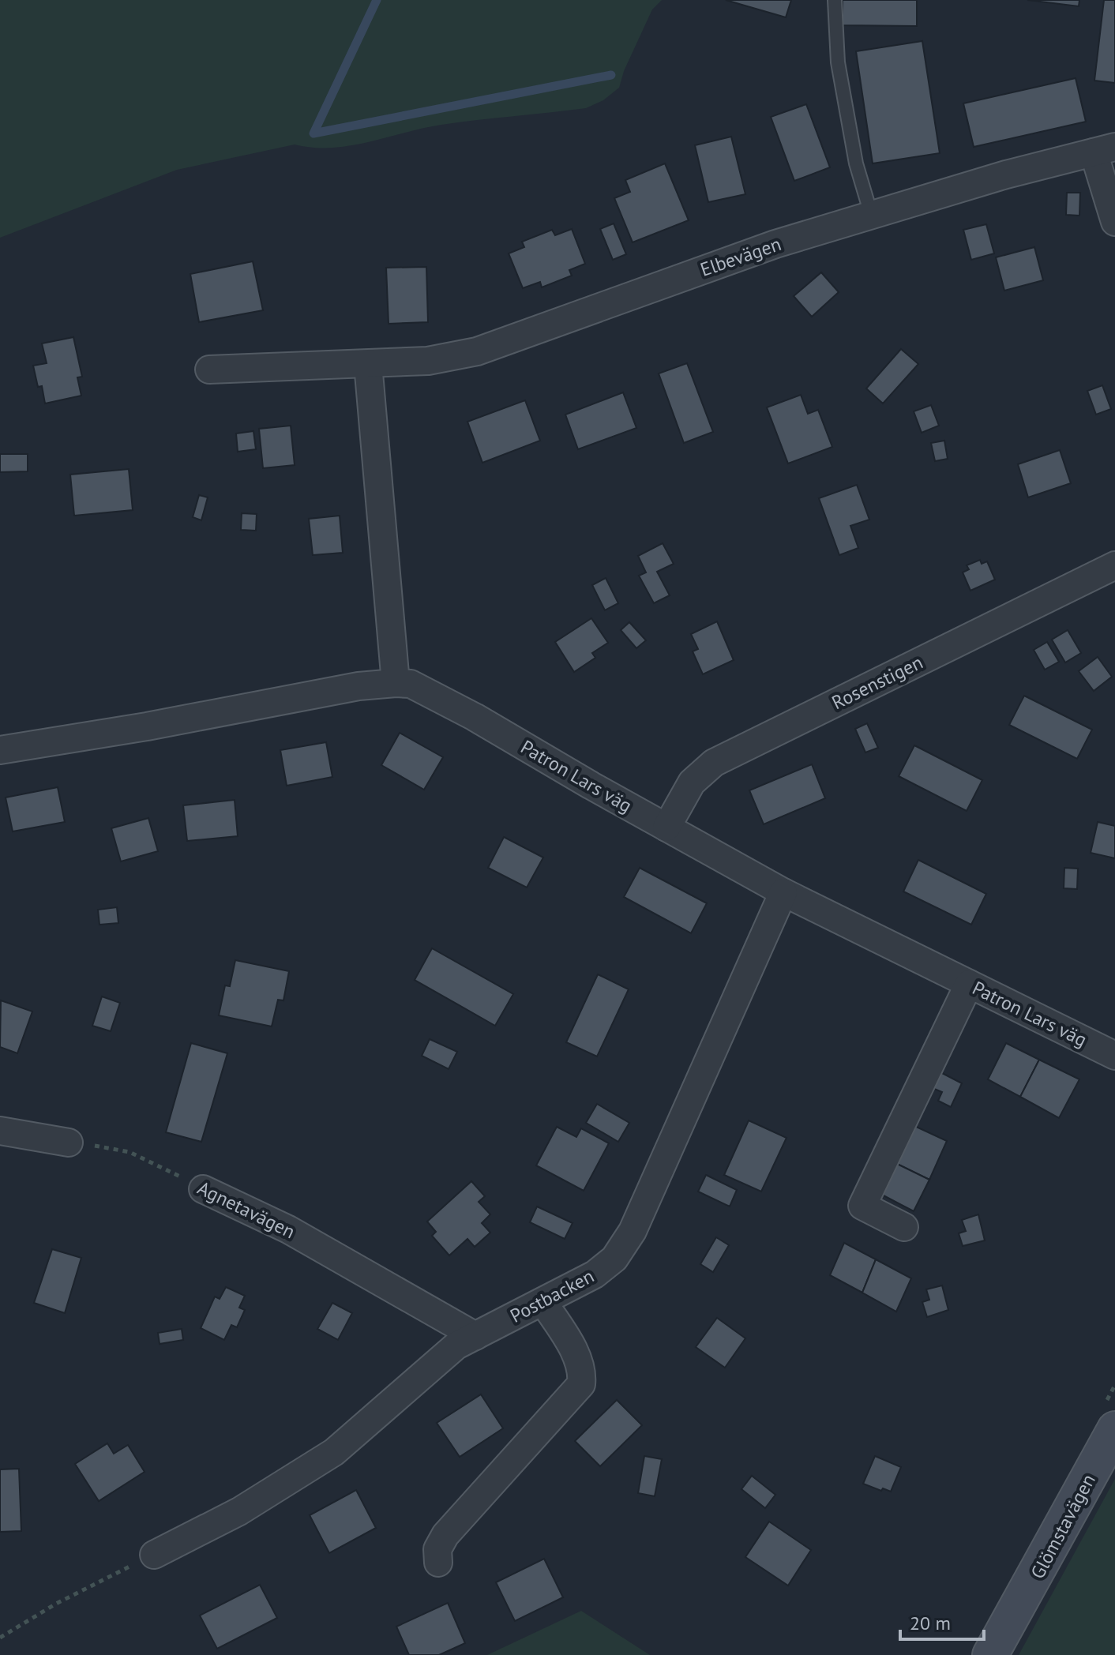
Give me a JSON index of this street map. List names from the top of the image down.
{
  "streets": {
    "main road": ["Glömstavägen"],
    "street": [
      "Elbevägen",
      "Rosenstigen",
      "Patron Lars väg",
      "Agnetavägen",
      "Postbacken"
    ]
  },
  "crossings": [
    ["Rosenstigen", "Patron Lars väg"],
    ["Patron Lars väg", "Postbacken"],
    ["Agnetavägen", "Postbacken"]
  ],
  "scale_bar": "20 m"
}
